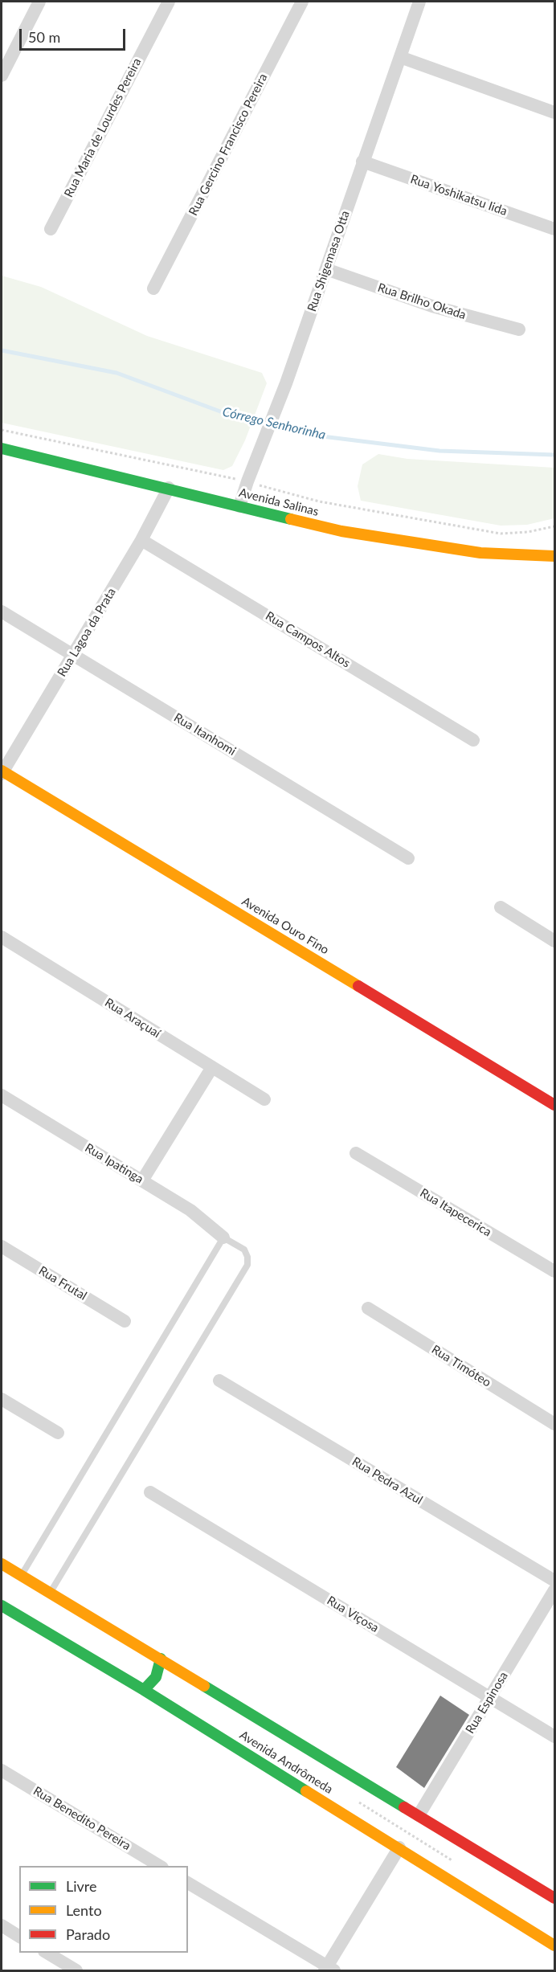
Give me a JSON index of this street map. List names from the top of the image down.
{
  "streets": {
    "main road": ["Avenida Salinas", "Avenida Ouro Fino", "Avenida Andrômeda"],
    "street": [
      "Rua Maria de Lourdes Pereira",
      "Rua Gercino Francisco Pereira",
      "Rua Yoshikatsu Iida",
      "Rua Shigemasa Otta",
      "Rua Brilho Okada",
      "Rua Lagoa da Prata",
      "Rua Campos Altos",
      "Rua Itanhomi",
      "Rua Araçuaí",
      "Rua Ipatinga",
      "Rua Itapecerica",
      "Rua Frutal",
      "Rua Timóteo",
      "Rua Pedra Azul",
      "Rua Viçosa",
      "Rua Espinosa",
      "Rua Benedito Pereira"
    ]
  },
  "crossings": [
    ["Rua Yoshikatsu Iida", "Rua Shigemasa Otta"],
    ["Rua Shigemasa Otta", "Rua Brilho Okada"],
    ["Rua Shigemasa Otta", "Avenida Salinas"],
    ["Avenida Salinas", "Rua Lagoa da Prata"],
    ["Rua Lagoa da Prata", "Rua Campos Altos"],
    ["Rua Lagoa da Prata", "Rua Itanhomi"],
    ["Rua Lagoa da Prata", "Avenida Ouro Fino"],
    ["Rua Viçosa", "Rua Espinosa"],
    ["Rua Espinosa", "Avenida Andrômeda"]
  ],
  "water": ["Córrego Senhorinha"],
  "legend": ["Livre", "Lento", "Parado"],
  "scale_bar": "50 m"
}
